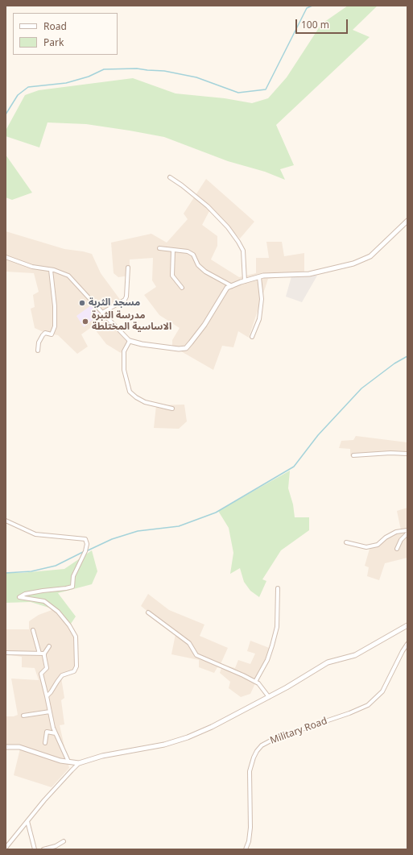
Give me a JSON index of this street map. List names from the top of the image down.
{
  "streets": {
    "street": ["Military Road"]
  },
  "places": ["مسجد الثربة", "مدرسة الثبرة الاساسية المختلطة"],
  "legend": ["Road", "Park"],
  "scale_bar": "100 m"
}
